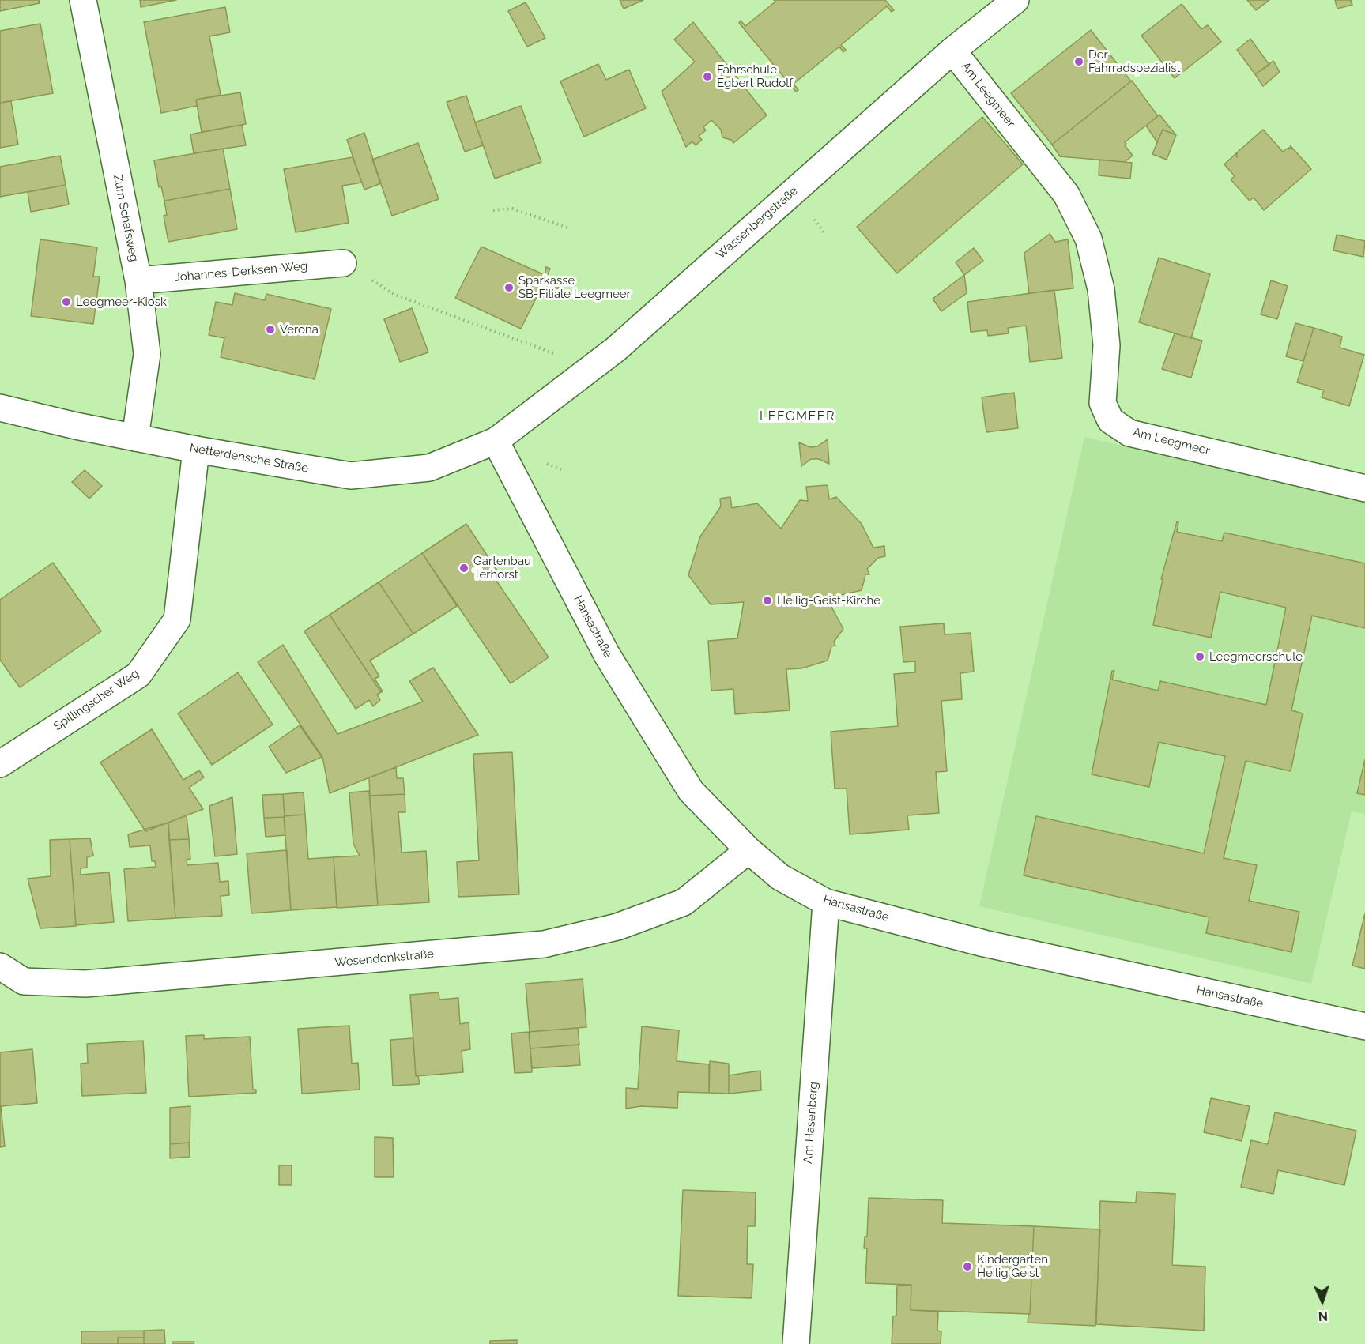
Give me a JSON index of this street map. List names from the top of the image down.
{
  "streets": {
    "street": [
      "Am Leegmeer",
      "Zum Schafsweg",
      "Wassenbergstraße",
      "Johannes-Derksen-Weg",
      "Netterdensche Straße",
      "Hansastraße",
      "Spillingscher Weg",
      "Wesendonkstraße",
      "Am Hasenberg"
    ]
  },
  "crossings": [
    ["Am Leegmeer", "Wassenbergstraße"],
    ["Zum Schafsweg", "Johannes-Derksen-Weg"],
    ["Zum Schafsweg", "Netterdensche Straße"],
    ["Wassenbergstraße", "Netterdensche Straße"],
    ["Wassenbergstraße", "Hansastraße"],
    ["Netterdensche Straße", "Hansastraße"],
    ["Netterdensche Straße", "Spillingscher Weg"],
    ["Hansastraße", "Wesendonkstraße"],
    ["Hansastraße", "Am Hasenberg"]
  ],
  "districts": ["LEEGMEER"],
  "places": [
    "Der Fahrradspezialist",
    "Fahrschule Egbert Rudolf",
    "Sparkasse SB-Filiale Leegmeer",
    "Leegmeer-Kiosk",
    "Verona",
    "Gartenbau Terhorst",
    "Heilig-Geist-Kirche",
    "Leegmeerschule",
    "Kindergarten Heilig Geist"
  ],
  "north": "bottom"
}
